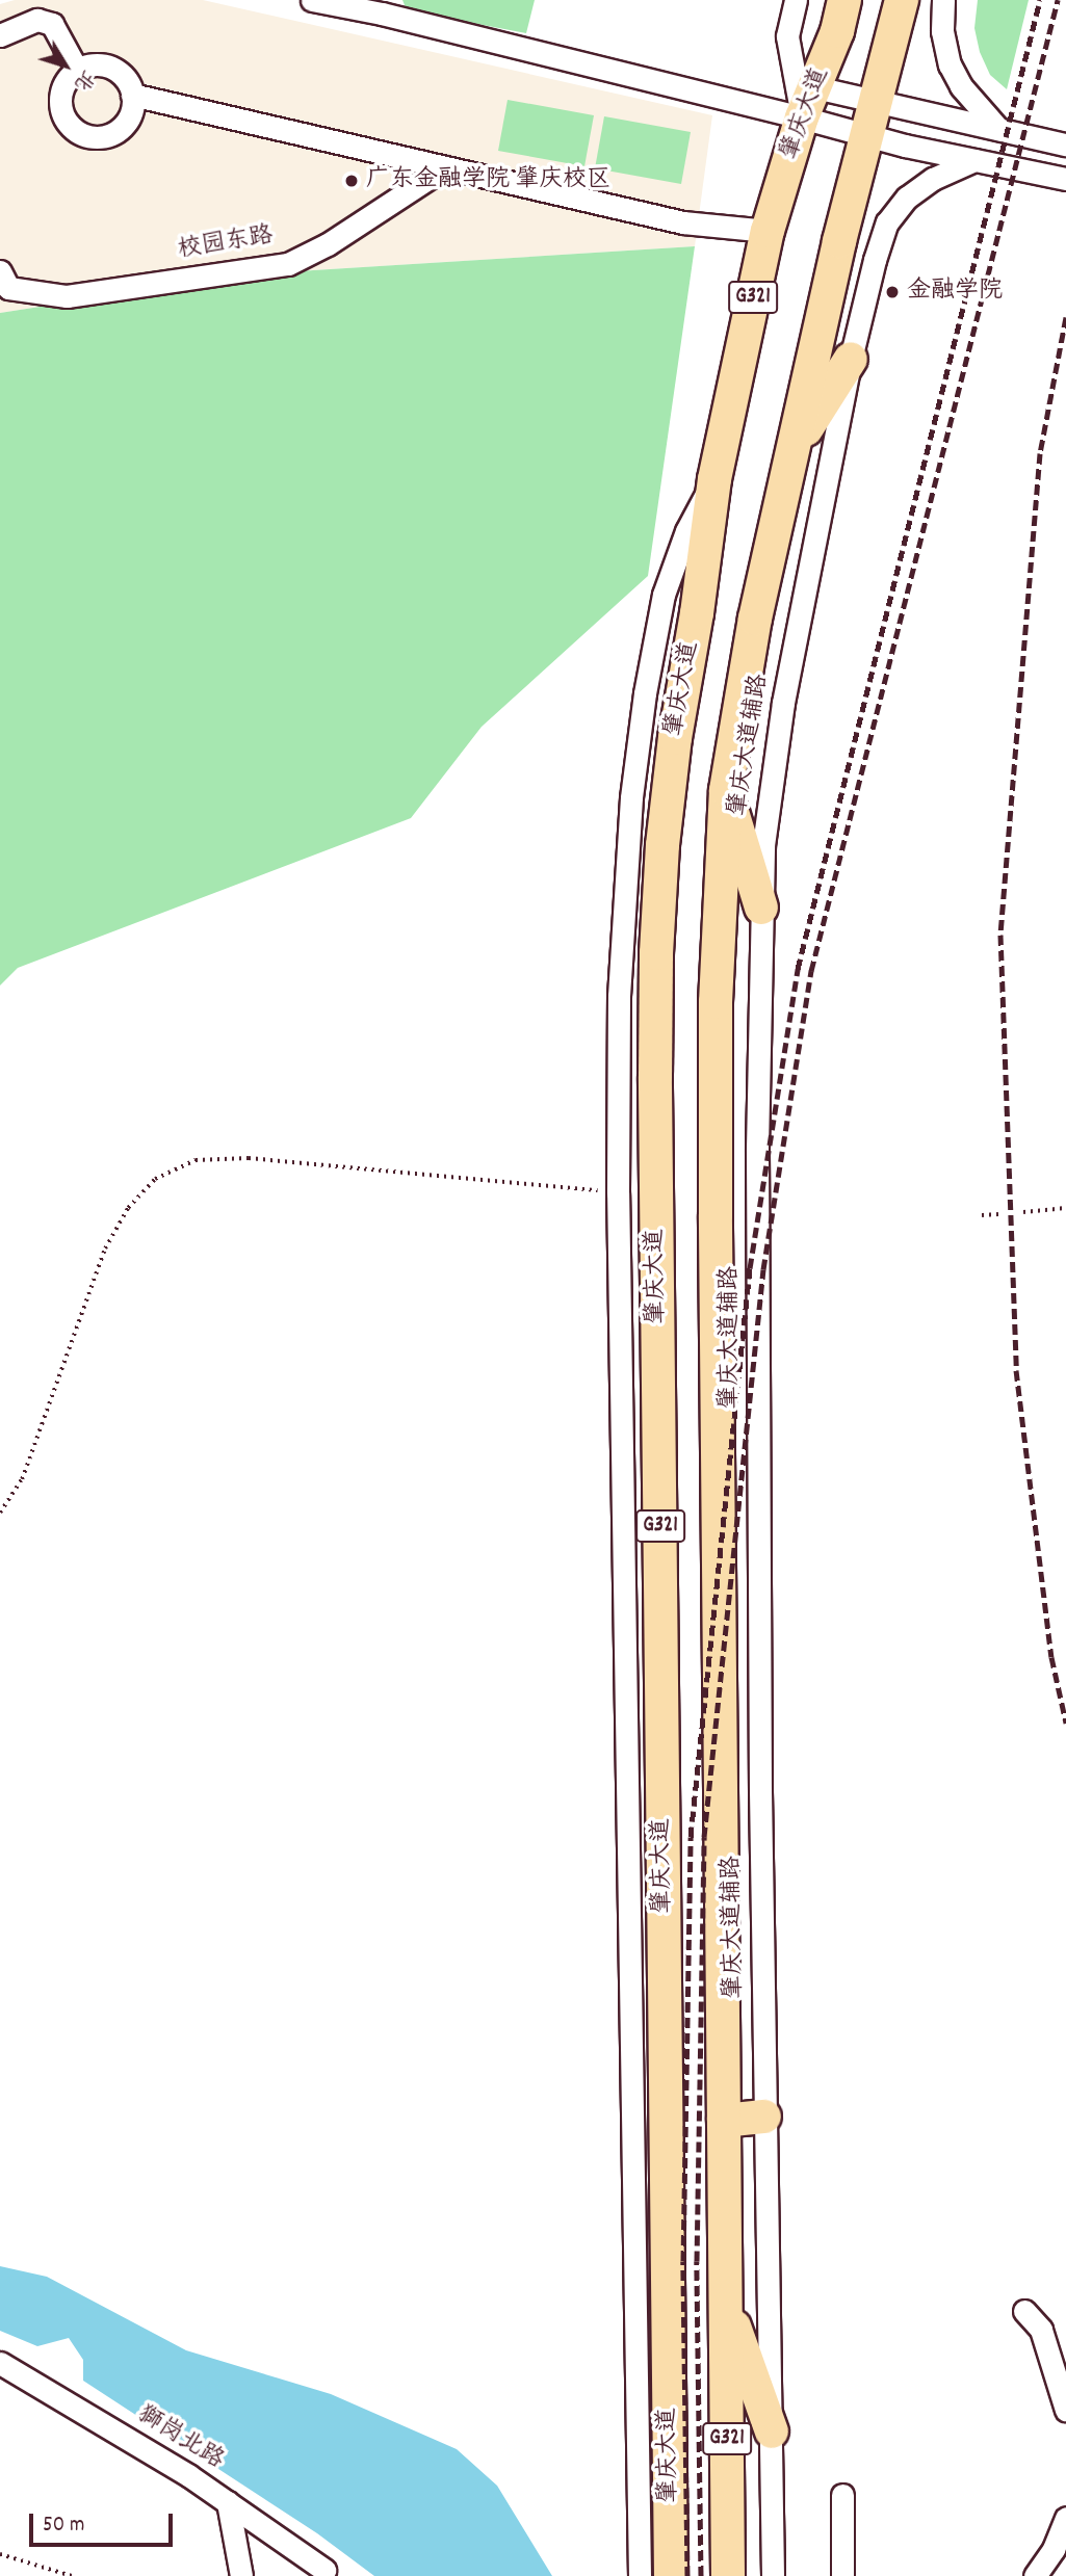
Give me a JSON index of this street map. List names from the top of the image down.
{
  "streets": {
    "highway": ["肇庆大道", "G321"],
    "street": ["校园东路", "肇庆大道辅路", "獅岗北路"]
  },
  "places": ["广东金融学院 肇庆校区", "金融学院"],
  "scale_bar": "50 m",
  "north": "bottom right"
}
